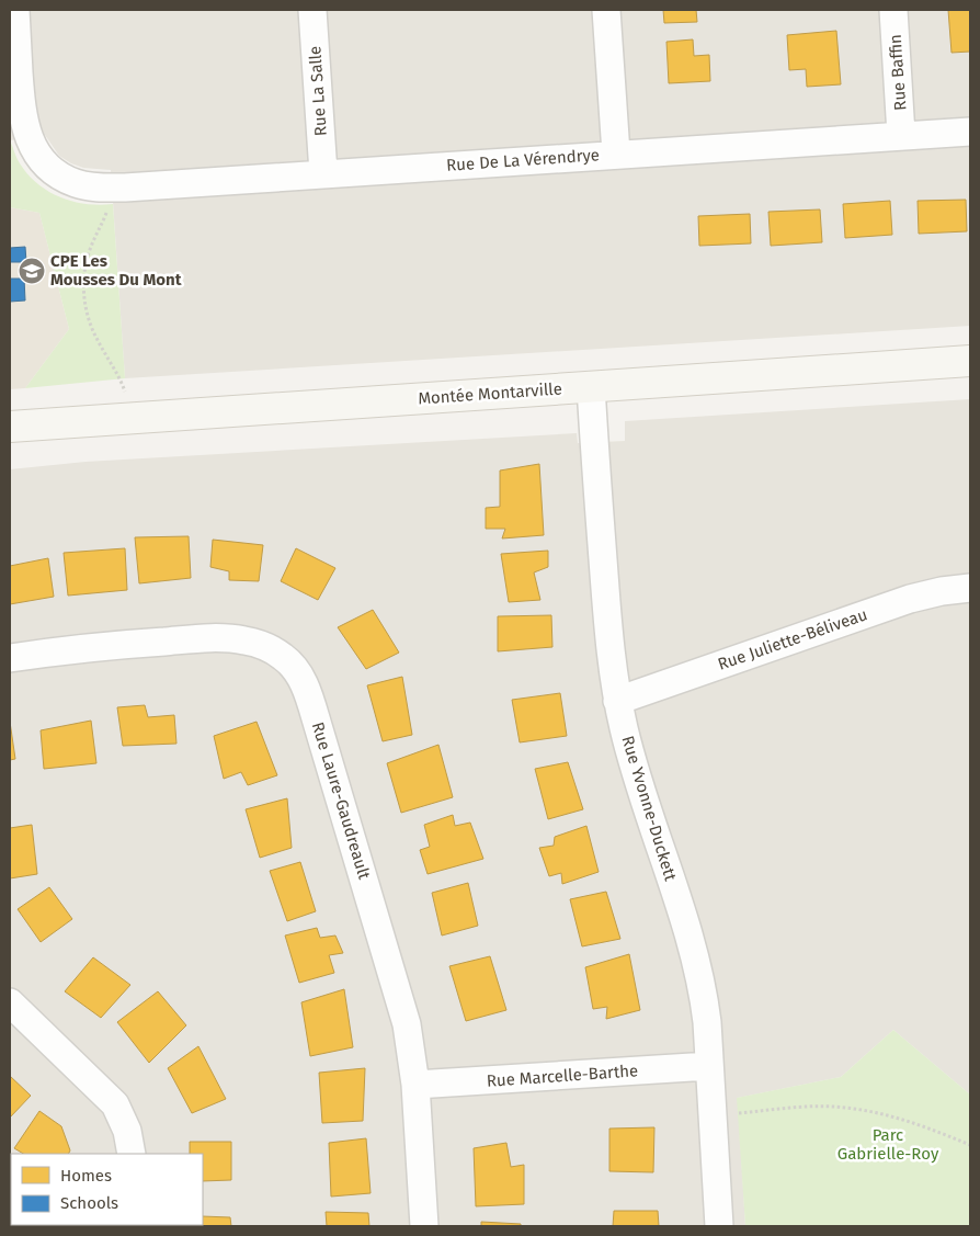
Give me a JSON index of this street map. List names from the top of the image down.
{
  "streets": {
    "street": [
      "Rue Baffin",
      "Rue La Salle",
      "Rue De La Vérendrye",
      "Montée Montarville",
      "Rue Juliette-Béliveau",
      "Rue Laure-Gaudreault",
      "Rue Yvonne-Duckett",
      "Rue Marcelle-Barthe"
    ]
  },
  "crossings": [
    ["Rue Baffin", "Rue De La Vérendrye"],
    ["Rue La Salle", "Rue De La Vérendrye"],
    ["Montée Montarville", "Rue Yvonne-Duckett"],
    ["Rue Juliette-Béliveau", "Rue Yvonne-Duckett"],
    ["Rue Laure-Gaudreault", "Rue Marcelle-Barthe"],
    ["Rue Yvonne-Duckett", "Rue Marcelle-Barthe"]
  ],
  "parks": ["Parc Gabrielle-Roy"],
  "places": {
    "school or university": ["CPE Les Mousses Du Mont"]
  },
  "legend": ["Homes", "Schools"]
}
